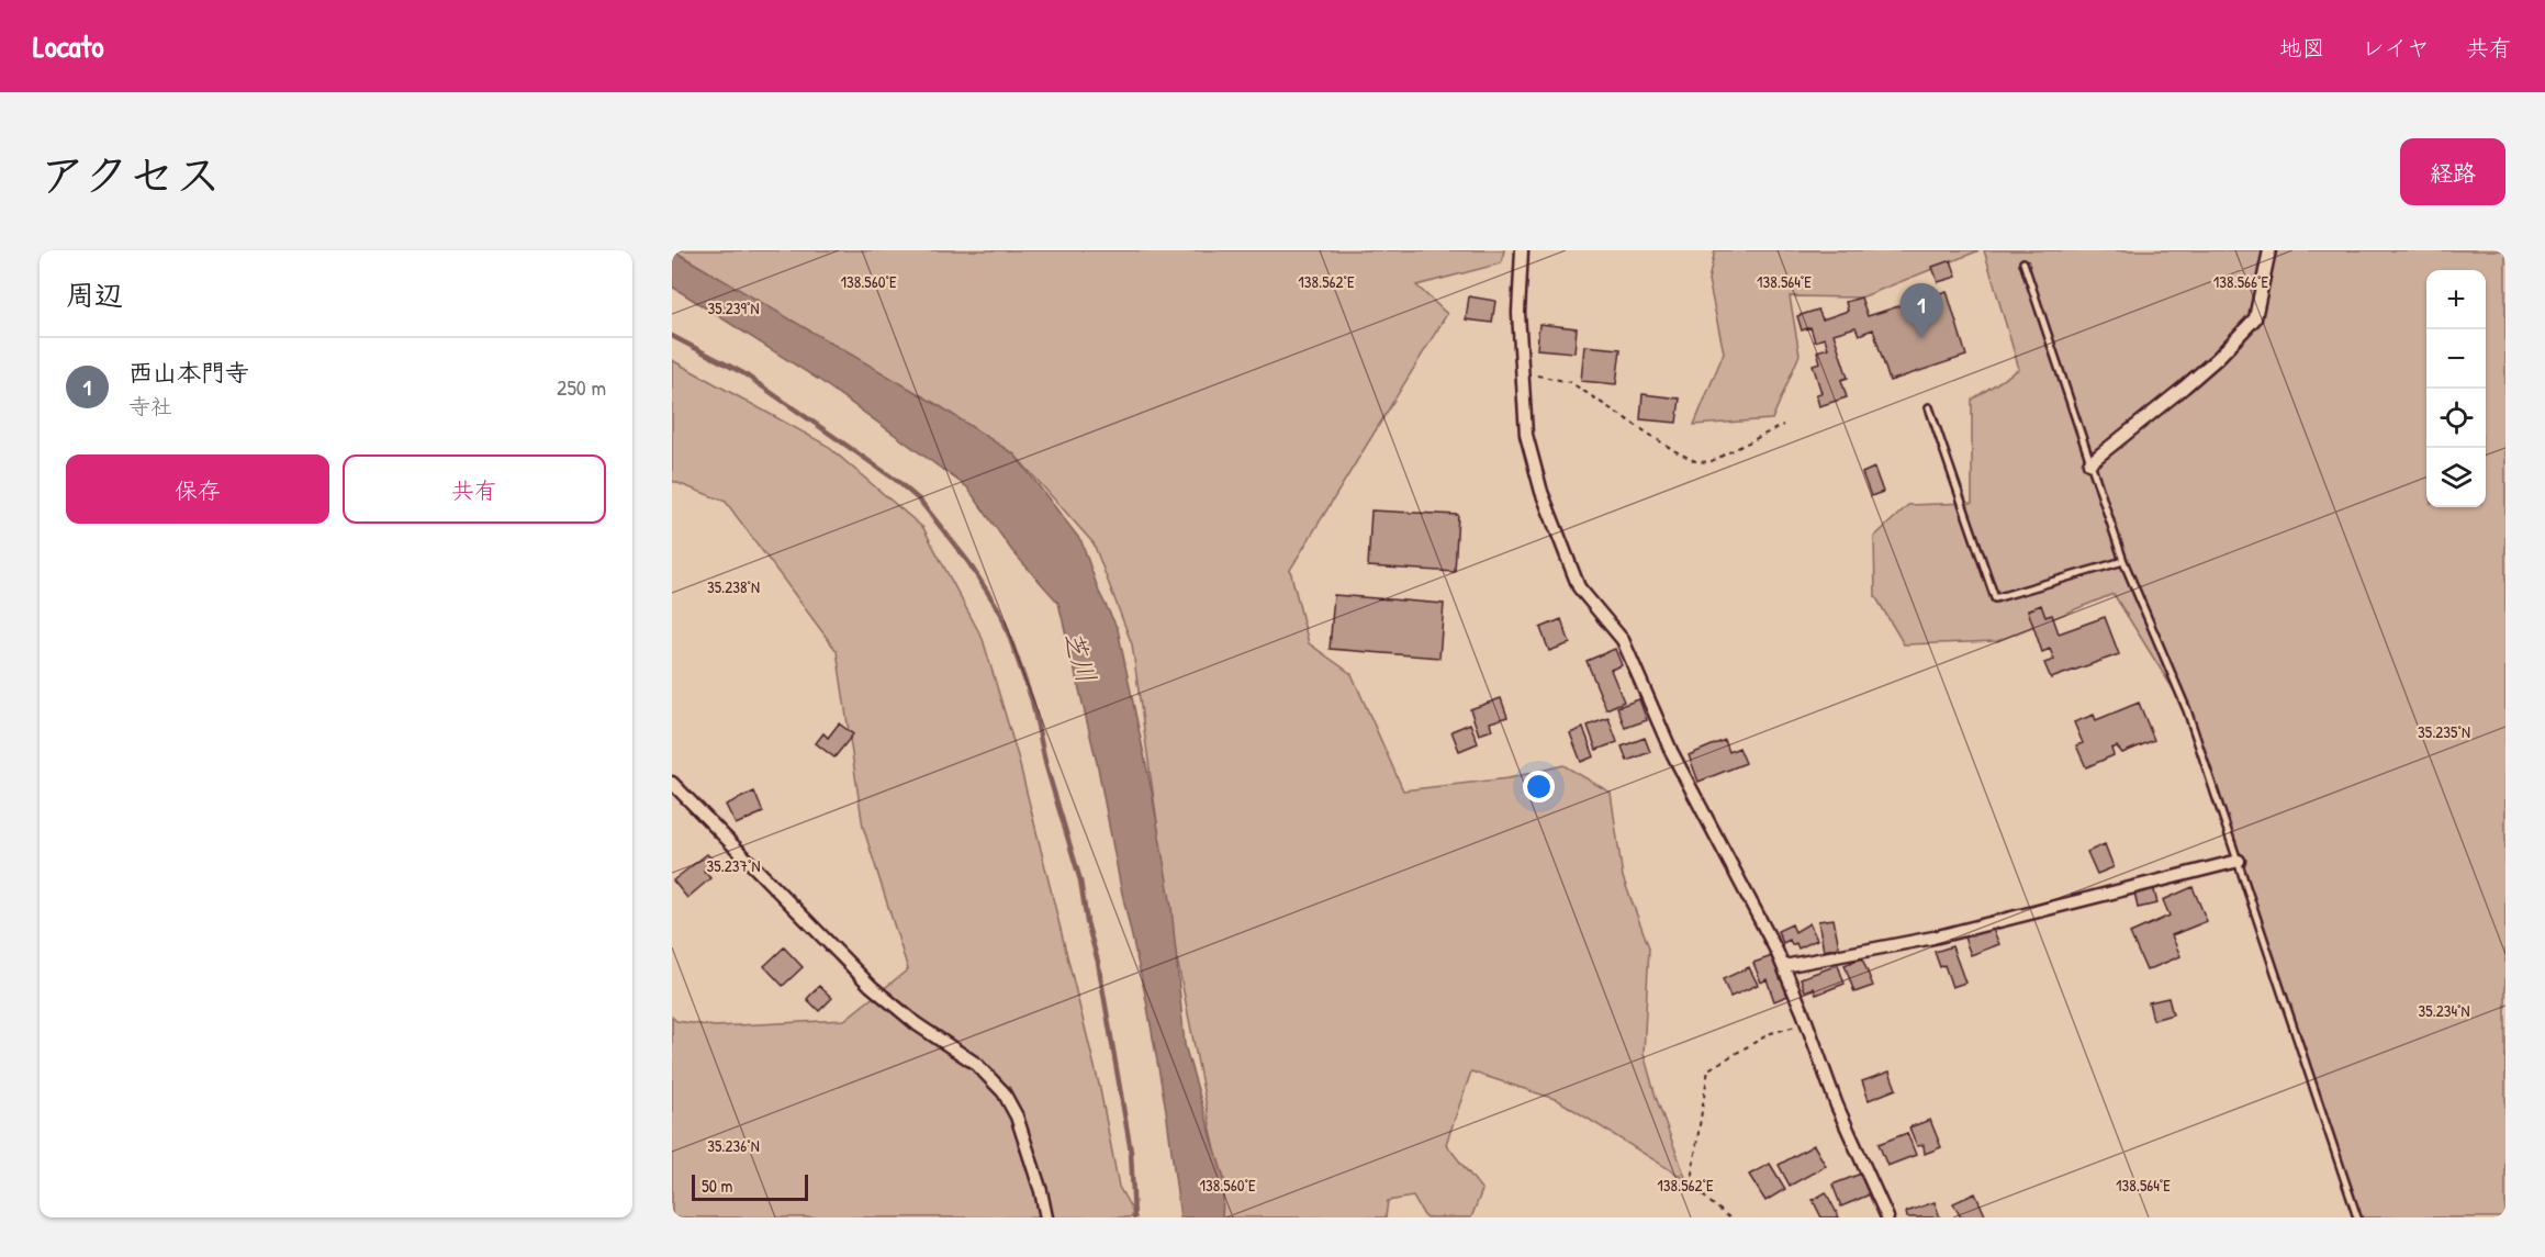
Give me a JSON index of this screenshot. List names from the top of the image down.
{
  "water": ["芝川"],
  "scale_bar": "50 m",
  "page": {
    "header": "Locato",
    "nav": ["地図", "レイヤ", "共有"],
    "title": "アクセス",
    "buttons": [
      "経路",
      ["保存", "共有"]
    ],
    "heading": "周辺",
    "map_buttons": ["+", "−"],
    "pins": "1",
    "list": [
      {
        "mark": "1",
        "name": "西山本門寺",
        "note": "寺社",
        "value": "250 m"
      }
    ],
    "scale": "50 m"
  },
  "coordinates": [
    "138.560°E",
    "138.562°E",
    "138.564°E",
    "138.566°E",
    "35.239°N",
    "35.238°N",
    "35.235°N",
    "35.237°N",
    "35.234°N",
    "35.236°N"
  ]
}
